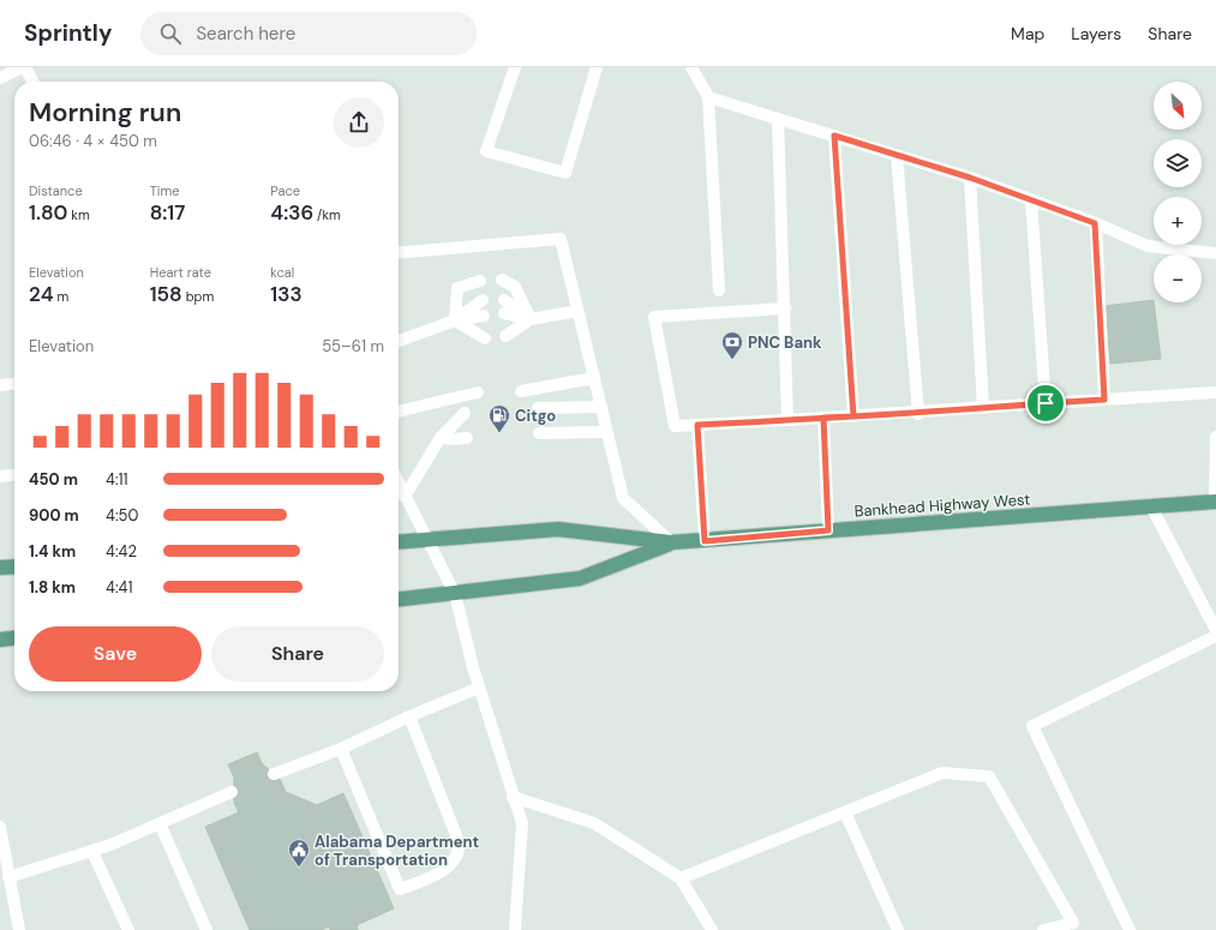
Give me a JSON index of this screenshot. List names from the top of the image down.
{
  "streets": {
    "main road": ["Bankhead Highway West"]
  },
  "places": {
    "bank": ["PNC Bank"],
    "fuel station": ["Citgo"],
    "public building": ["Alabama Department of Transportation"]
  },
  "north": "bottom right",
  "page": {
    "header": "Sprintly",
    "search": "Search here",
    "nav": ["Map", "Layers", "Share"],
    "map_buttons": ["+", "−"],
    "heading": ["Morning run", "06:46 · 4 × 450 m"],
    "stats": [
      ["Distance", "1.80 km"],
      ["Time", "8:17"],
      ["Pace", "4:36 /km"],
      ["Elevation", "24 m"],
      ["Heart rate", "158 bpm"],
      ["kcal", "133"]
    ],
    "chart": ["Elevation", "55–61 m"],
    "list": [
      {
        "name": "450 m",
        "note": "4:11"
      },
      {
        "name": "900 m",
        "note": "4:50"
      },
      {
        "name": "1.4 km",
        "note": "4:42"
      },
      {
        "name": "1.8 km",
        "note": "4:41"
      }
    ],
    "buttons": ["Save", "Share"]
  }
}
